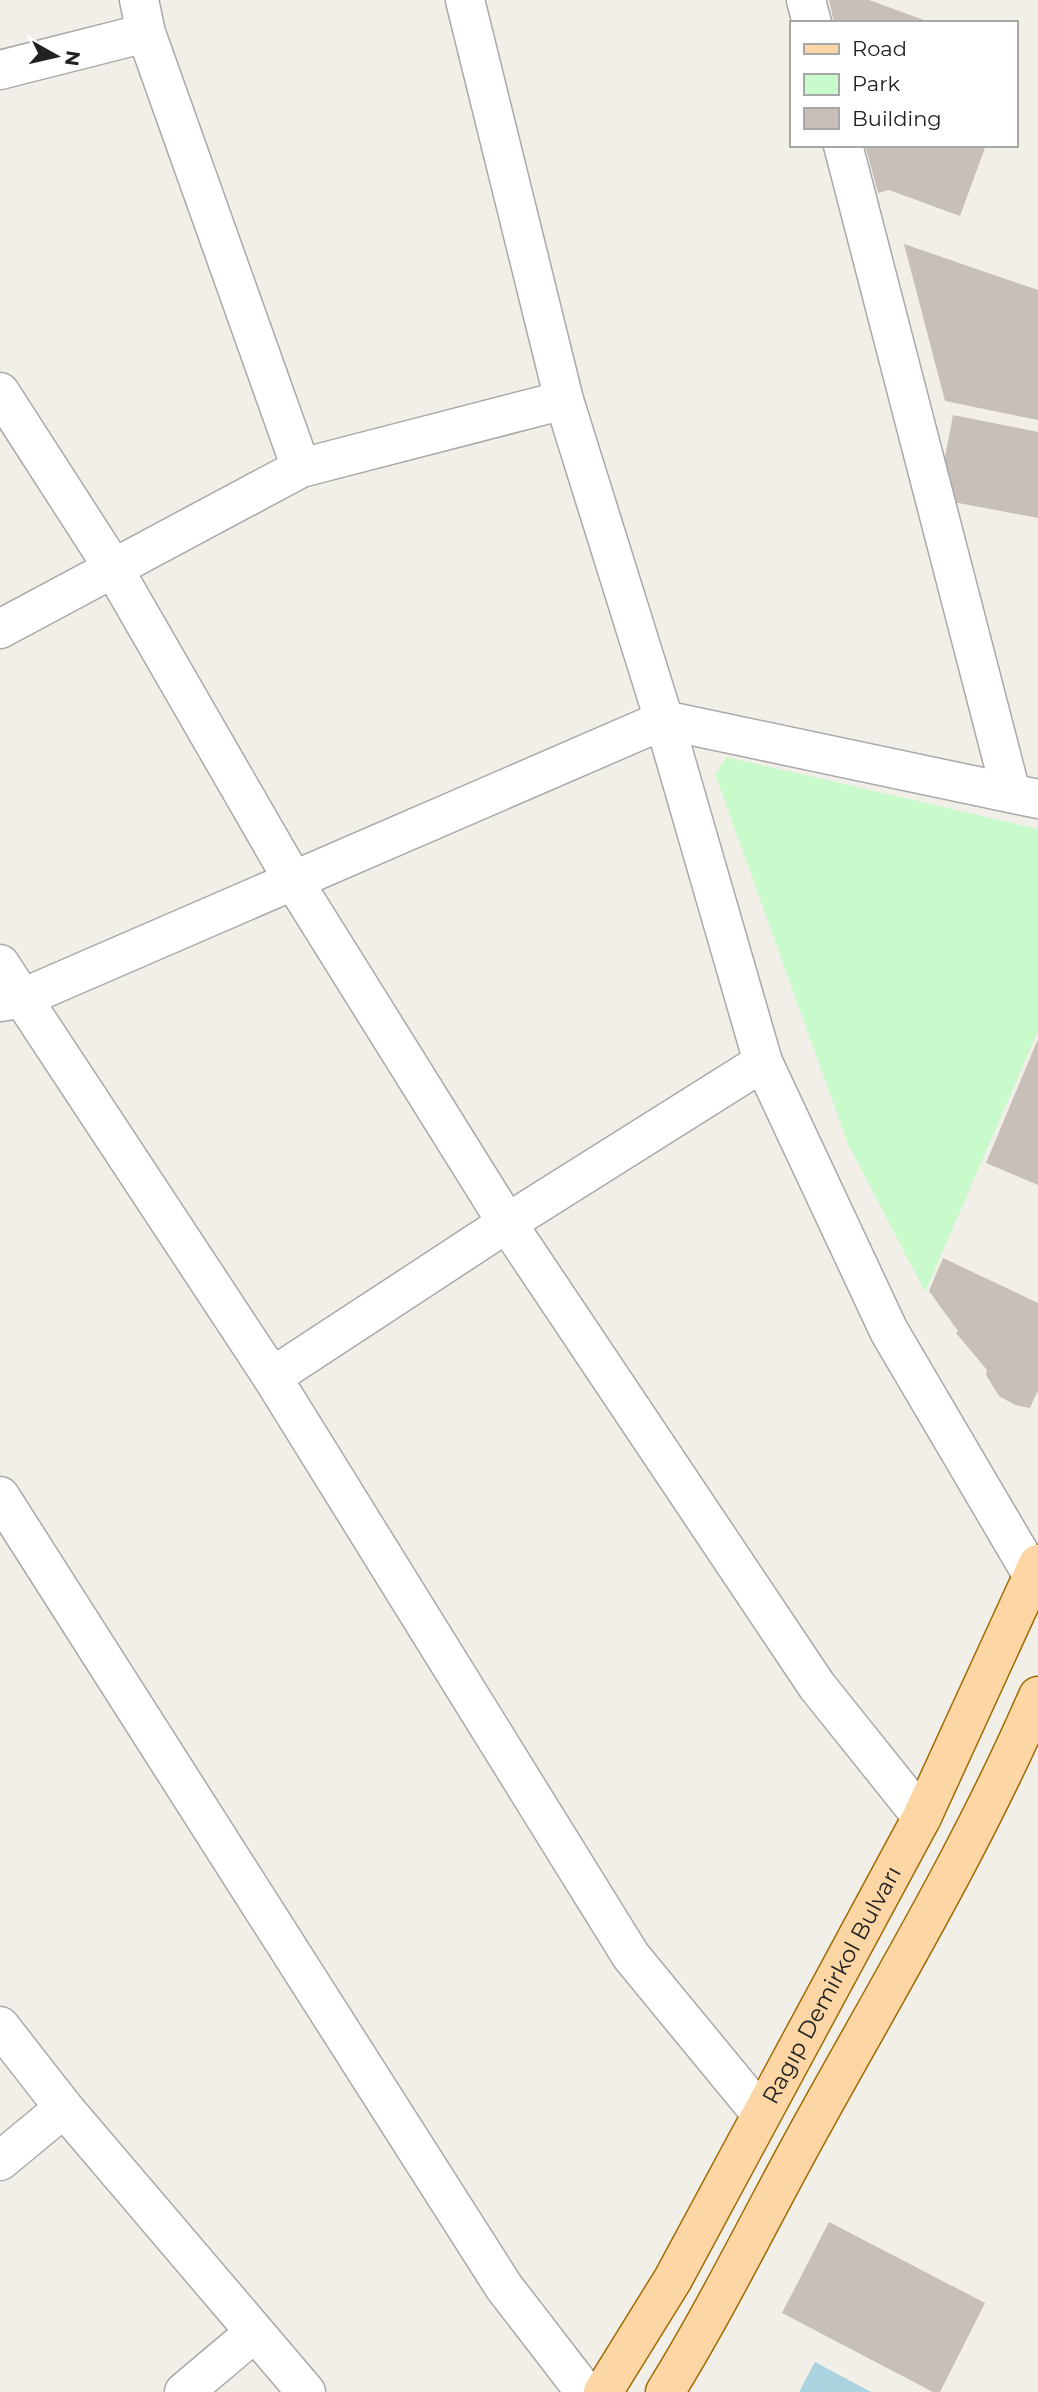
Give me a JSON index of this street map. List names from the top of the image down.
{
  "streets": {
    "main road": ["Ragıp Demirkol Bulvarı"]
  },
  "legend": ["Road", "Park", "Building"],
  "north": "right"
}
